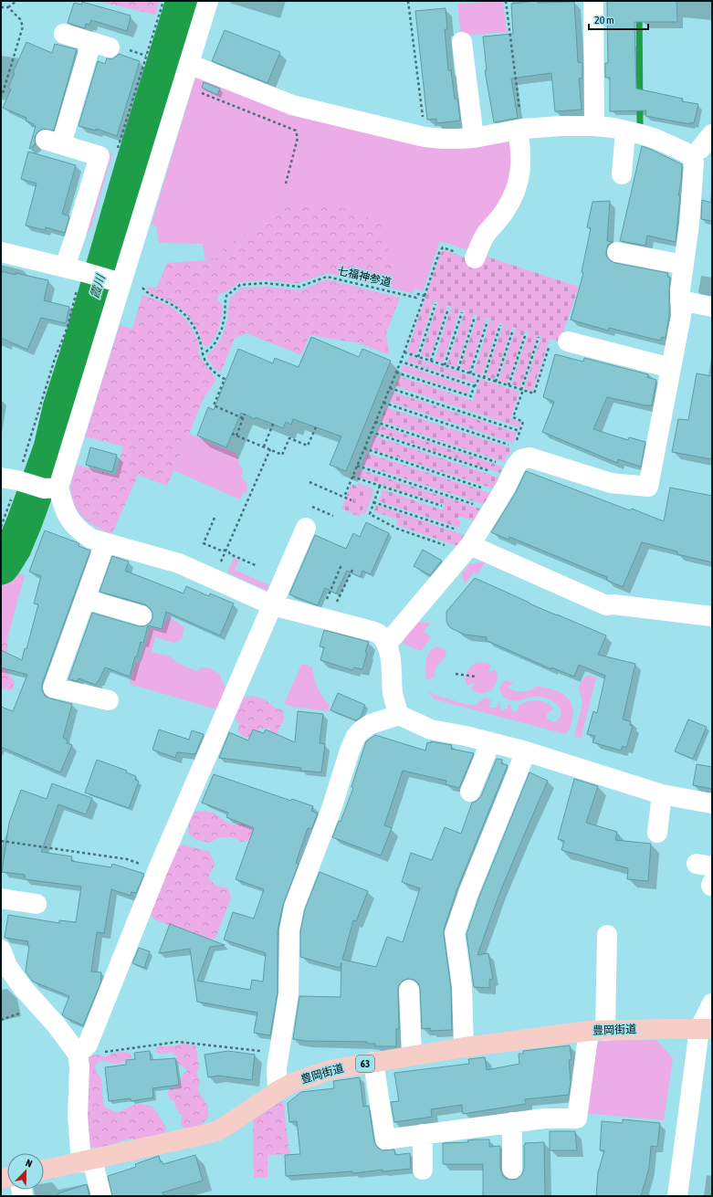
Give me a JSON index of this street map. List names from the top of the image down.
{
  "streets": {
    "main road": ["豊岡街道", "63"],
    "path": ["七福神参道"]
  },
  "water": ["霞川"],
  "scale_bar": "20 m",
  "north": "top right"
}
